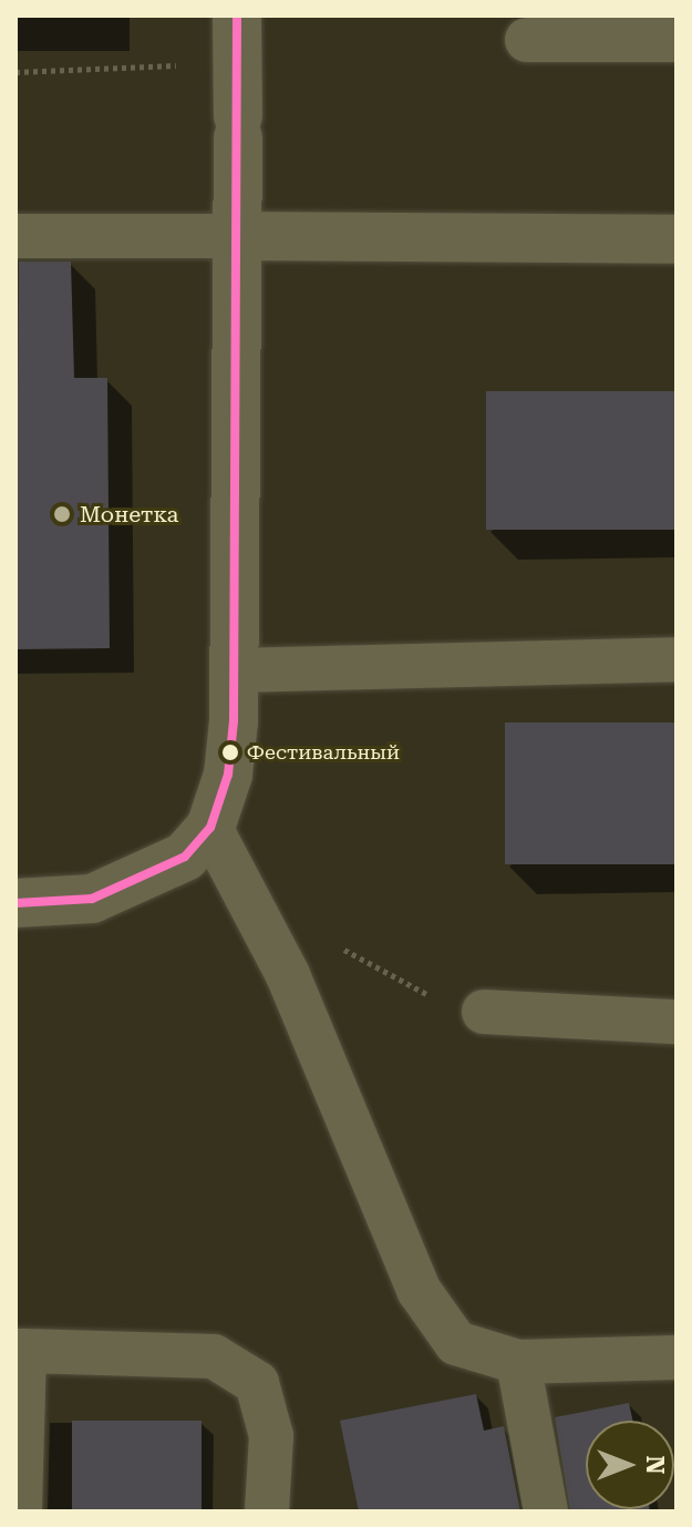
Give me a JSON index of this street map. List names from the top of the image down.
{
  "places": ["Монетка", "Фестивальный"],
  "north": "right"
}
